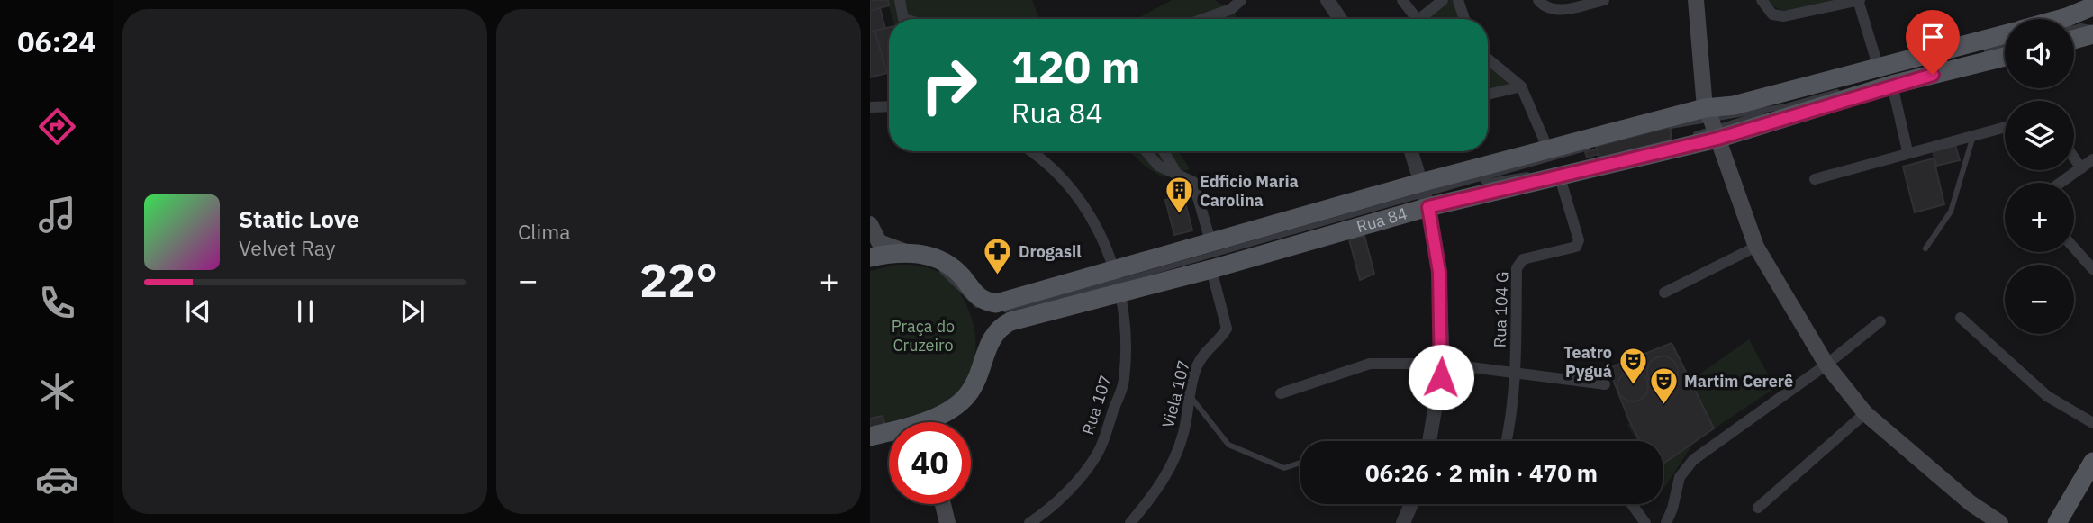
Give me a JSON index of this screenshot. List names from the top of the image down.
{
  "streets": {
    "main road": ["Rua 84"],
    "street": ["Rua 104 G", "Viela 107", "Rua 107"]
  },
  "crossings": [
    ["Rua 84", "Rua 104 G"],
    ["Rua 84", "Viela 107"],
    ["Rua 84", "Rua 107"]
  ],
  "parks": ["Praça do Cruzeiro"],
  "places": {
    "building": ["Edficio Maria Carolina"],
    "pharmacy": ["Drogasil"],
    "theatre": ["Teatro Pyguá", "Martim Cererê"]
  },
  "page": {
    "tabs": "06:24",
    "tile": "Clima",
    "map_buttons": ["+", "−"],
    "turn": ["120 m", "Rua 84"],
    "song": ["Static Love", "Velvet Ray"],
    "heat": ["−", "22°", "+"],
    "limit": "40",
    "trip": "06:26 · 2 min · 470 m"
  }
}
